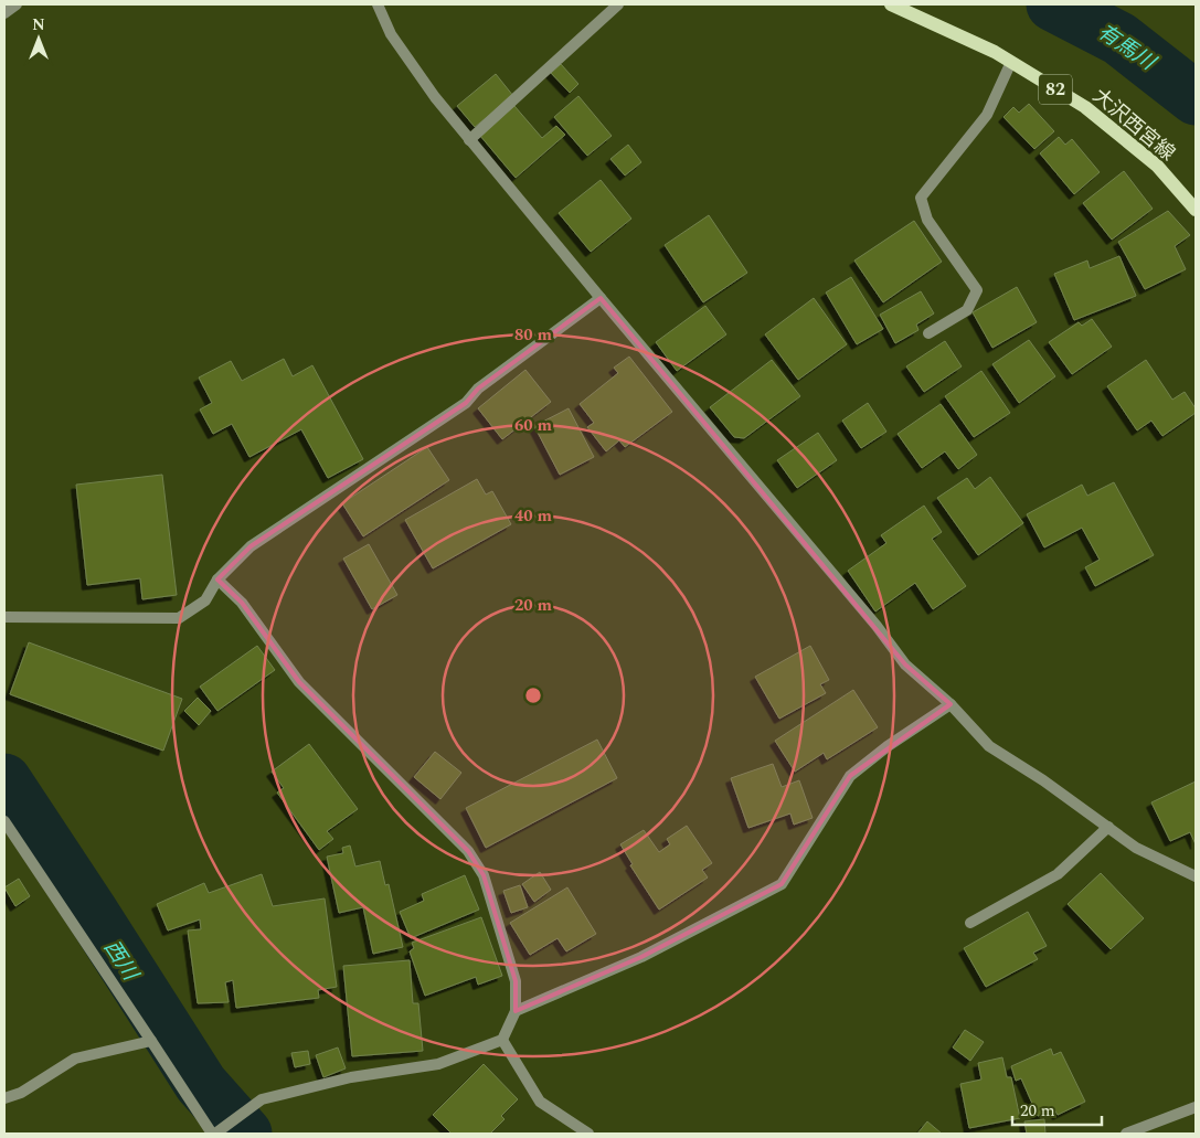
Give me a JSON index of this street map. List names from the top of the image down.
{
  "streets": {
    "main road": ["82", "大沢西宮線"]
  },
  "water": ["有馬川", "西川"],
  "scale_bar": "20 m",
  "north": "top",
  "rings": [
    "80 m",
    "60 m",
    "40 m",
    "20 m"
  ]
}
